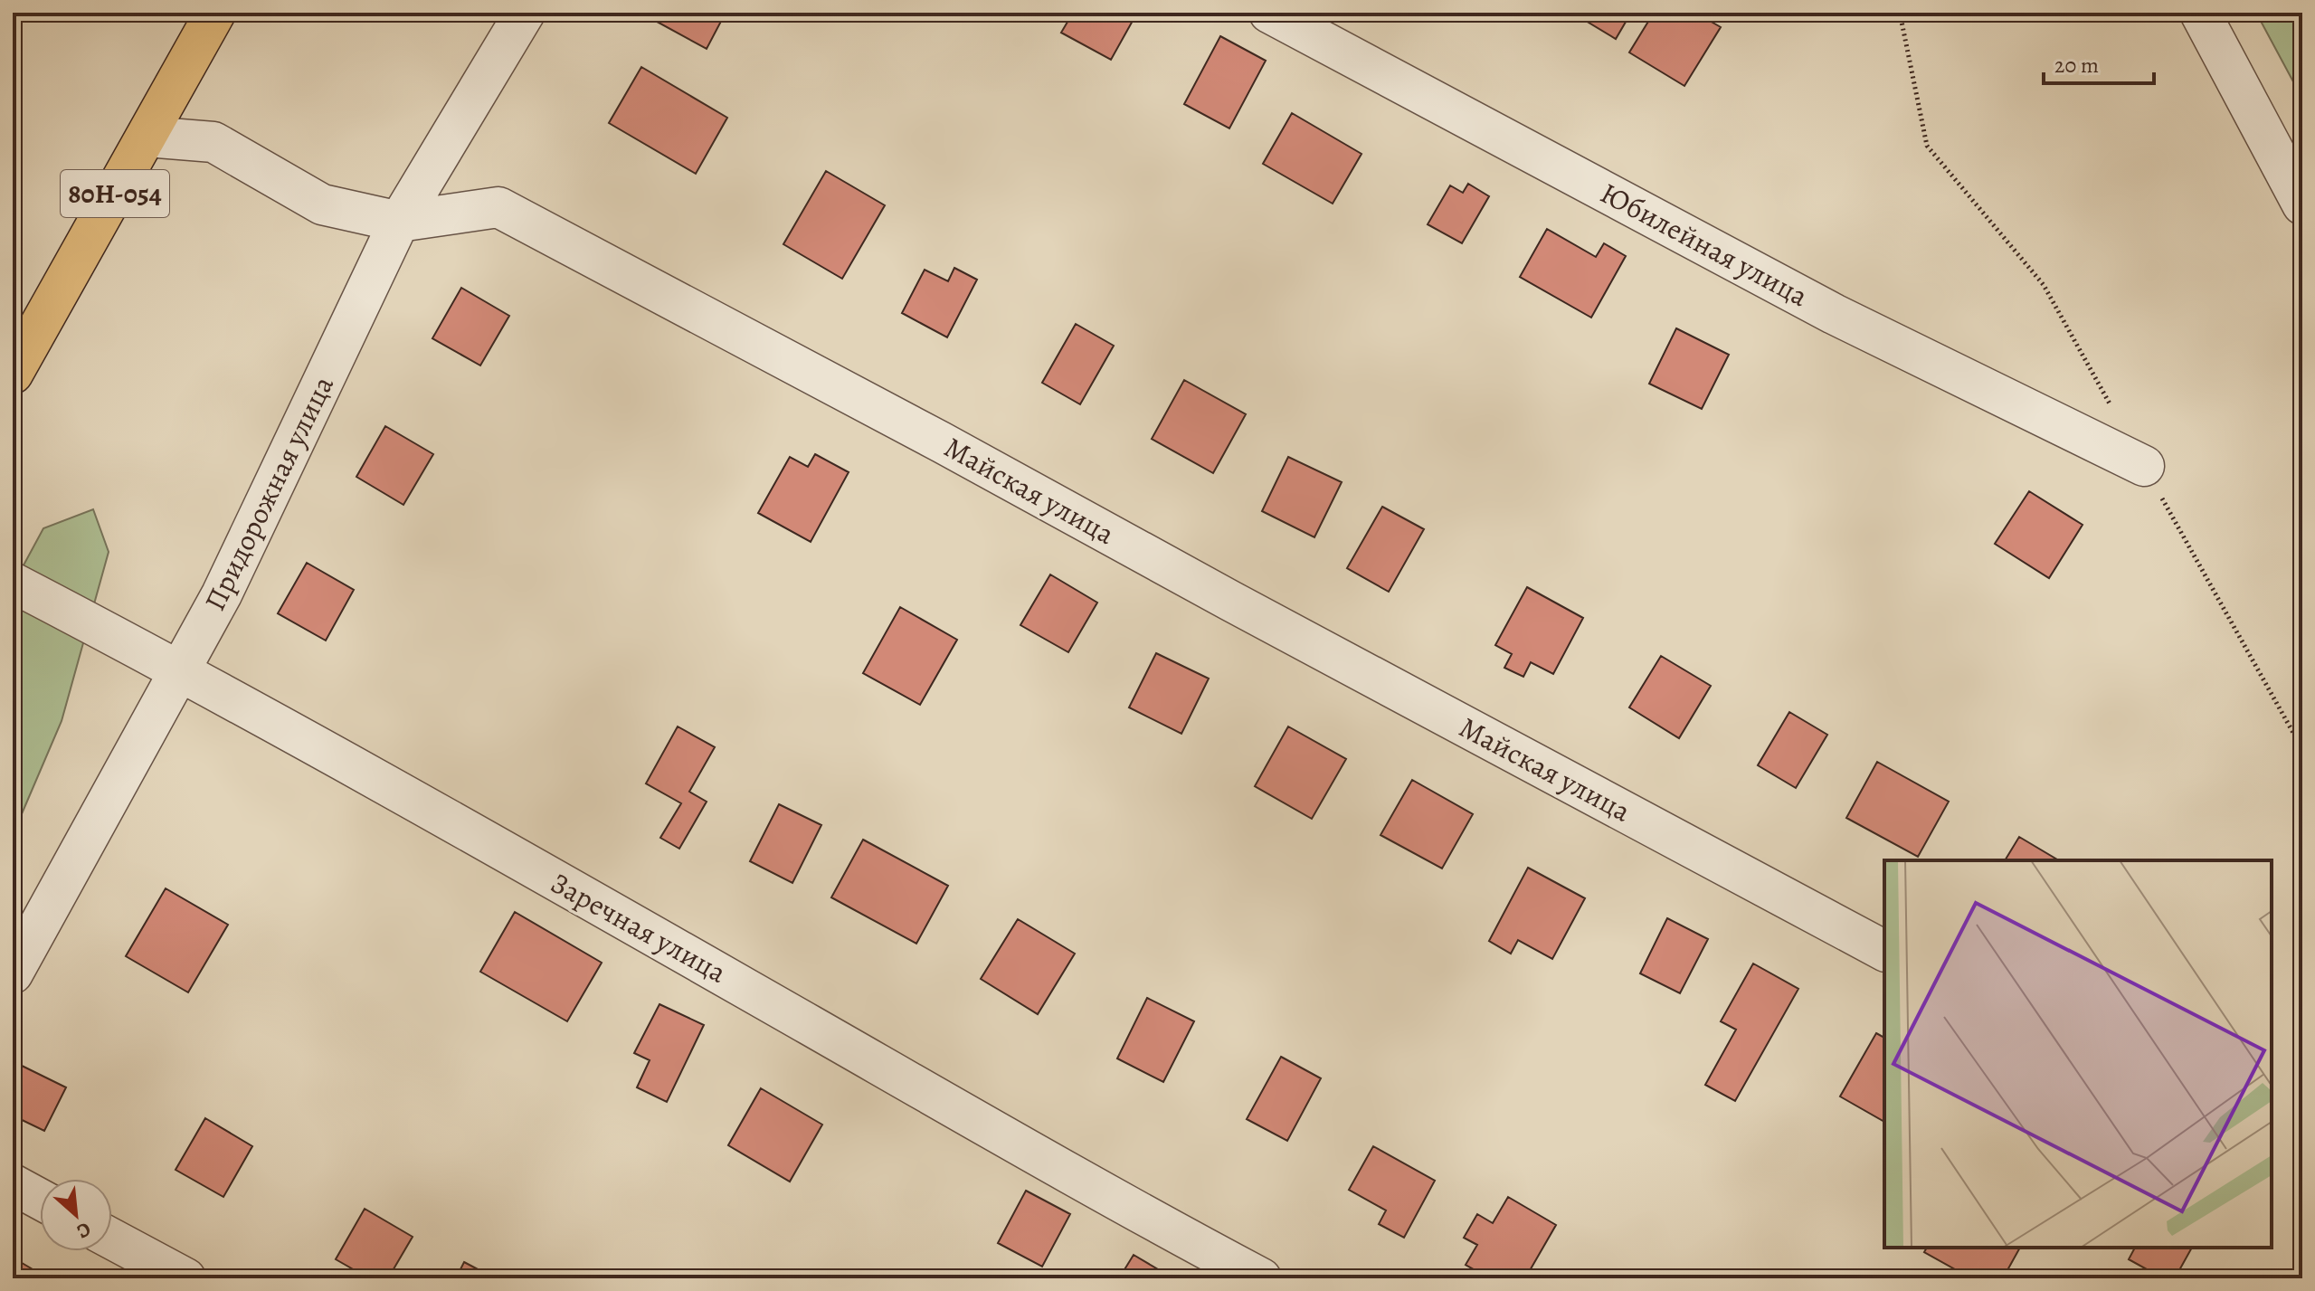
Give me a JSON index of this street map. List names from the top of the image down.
{
  "streets": {
    "main road": ["80Н-054"],
    "street": [
      "Юбилейная улица",
      "Майская улица",
      "Придорожная улица",
      "Заречная улица"
    ]
  },
  "crossings": [
    ["80Н-054", "Майская улица"],
    ["Майская улица", "Придорожная улица"],
    ["Придорожная улица", "Заречная улица"]
  ],
  "scale_bar": "20 m",
  "north": "bottom right"
}
